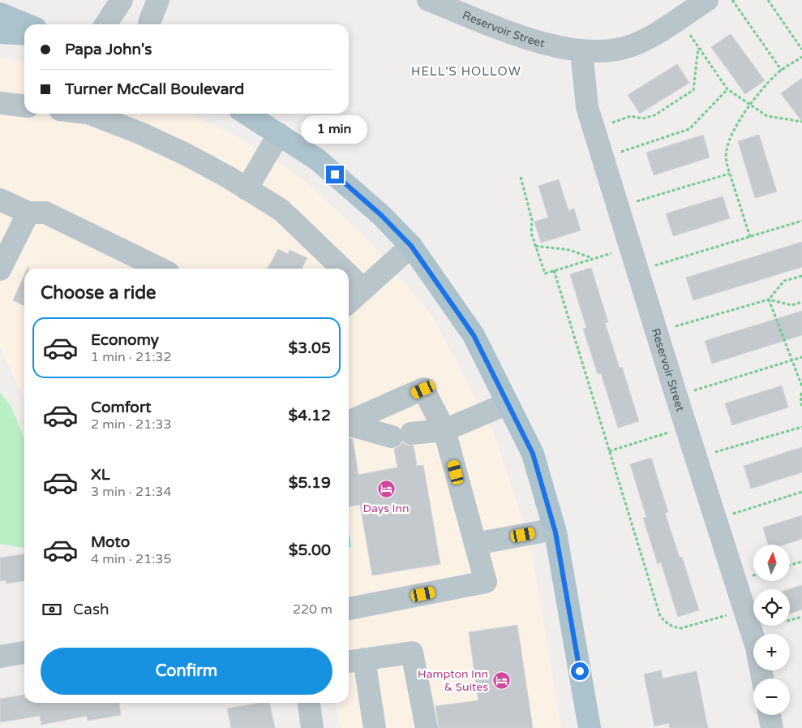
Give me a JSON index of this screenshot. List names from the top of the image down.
{
  "streets": {
    "street": ["Reservoir Street"]
  },
  "districts": ["HELL'S HOLLOW"],
  "places": {
    "hotel": ["Days Inn", "Hampton Inn & Suites"]
  },
  "north": "top",
  "page": {
    "banner": ["Papa John's", "Turner McCall Boulevard"],
    "bubble": "1 min",
    "heading": "Choose a ride",
    "list": [
      {
        "name": "Economy",
        "note": "1 min · 21:32",
        "value": "$3.05"
      },
      {
        "name": "Comfort",
        "note": "2 min · 21:33",
        "value": "$4.12"
      },
      {
        "name": "XL",
        "note": "3 min · 21:34",
        "value": "$5.19"
      },
      {
        "name": "Moto",
        "note": "4 min · 21:35",
        "value": "$5.00"
      }
    ],
    "map_buttons": ["+", "−"],
    "pay": ["Cash", "220 m"],
    "buttons": "Confirm"
  }
}
